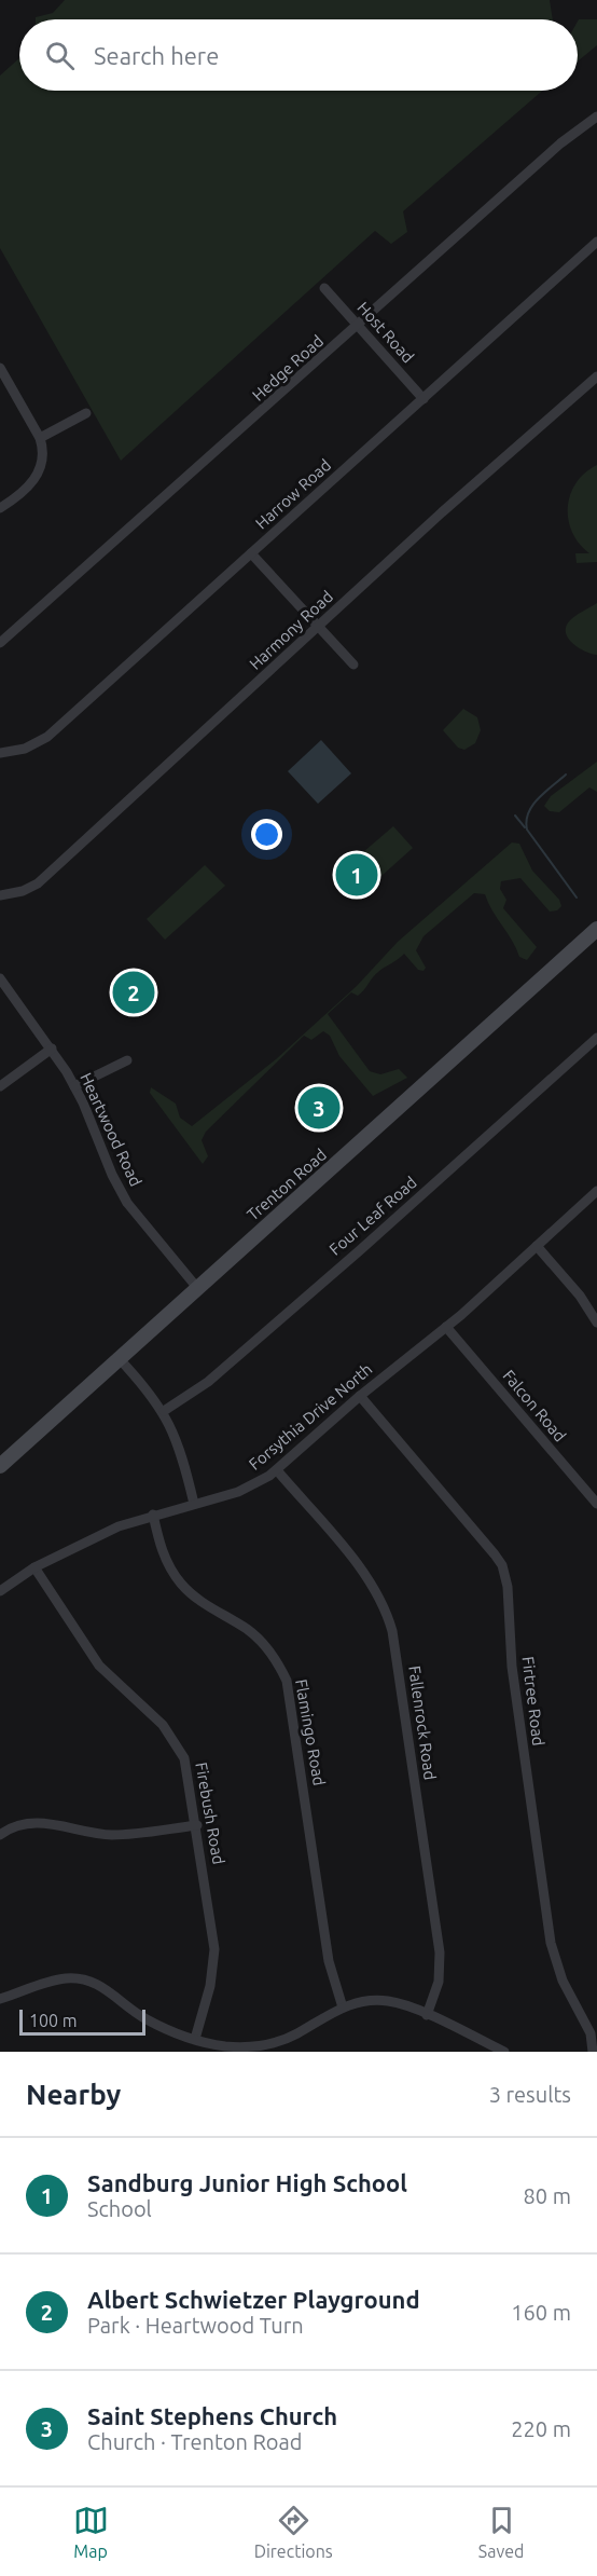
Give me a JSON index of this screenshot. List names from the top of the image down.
{
  "streets": {
    "main road": ["Trenton Road"],
    "street": [
      "Host Road",
      "Hedge Road",
      "Harrow Road",
      "Harmony Road",
      "Heartwood Road",
      "Four Leaf Road",
      "Falcon Road",
      "Forsythia Drive North",
      "Firtree Road",
      "Fallenrock Road",
      "Flamingo Road",
      "Firebush Road"
    ]
  },
  "crossings": [
    ["Host Road", "Hedge Road"],
    ["Host Road", "Harrow Road"],
    ["Heartwood Road", "Trenton Road"],
    ["Falcon Road", "Forsythia Drive North"],
    ["Forsythia Drive North", "Firtree Road"],
    ["Forsythia Drive North", "Fallenrock Road"],
    ["Forsythia Drive North", "Flamingo Road"],
    ["Forsythia Drive North", "Firebush Road"]
  ],
  "scale_bar": "100 m",
  "page": {
    "search": "Search here",
    "pins": ["1", "2", "3"],
    "scale": "100 m",
    "heading": ["Nearby", "3 results"],
    "list": [
      {
        "mark": "1",
        "name": "Sandburg Junior High School",
        "note": "School",
        "value": "80 m"
      },
      {
        "mark": "2",
        "name": "Albert Schwietzer Playground",
        "note": "Park · Heartwood Turn",
        "value": "160 m"
      },
      {
        "mark": "3",
        "name": "Saint Stephens Church",
        "note": "Church · Trenton Road",
        "value": "220 m"
      }
    ],
    "nav": ["Map", "Directions", "Saved"]
  }
}
